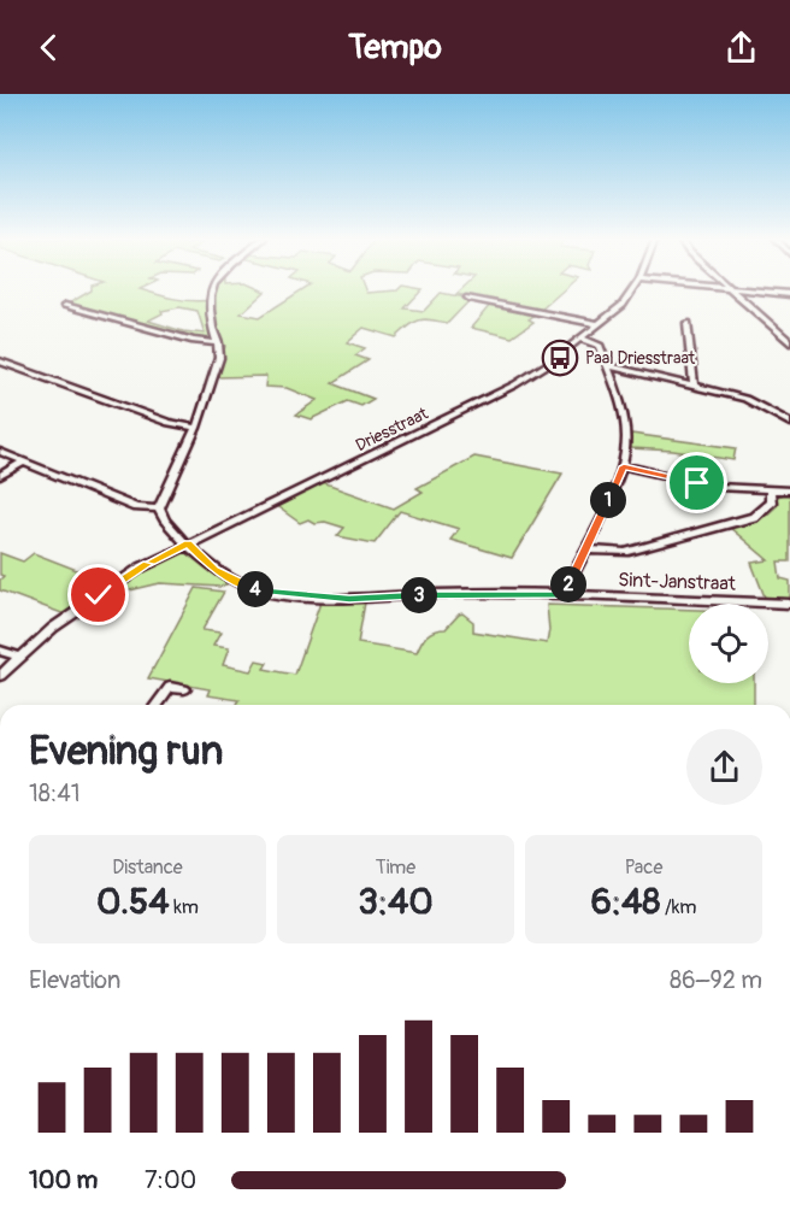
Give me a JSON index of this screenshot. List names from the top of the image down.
{
  "streets": {
    "street": ["Driesstraat", "Sint-Janstraat"]
  },
  "crossings": [
    ["Driesstraat", "Sint-Janstraat"]
  ],
  "places": {
    "bus stop": ["Paal Driesstraat"]
  },
  "page": {
    "header": "Tempo",
    "pins": [
      "1",
      "2",
      "4",
      "3"
    ],
    "heading": ["Evening run", "18:41"],
    "stats": [
      ["Distance", "0.54 km"],
      ["Time", "3:40"],
      ["Pace", "6:48 /km"]
    ],
    "chart": ["Elevation", "86–92 m"],
    "list": [
      {
        "name": "100 m",
        "note": "7:00"
      }
    ]
  }
}
